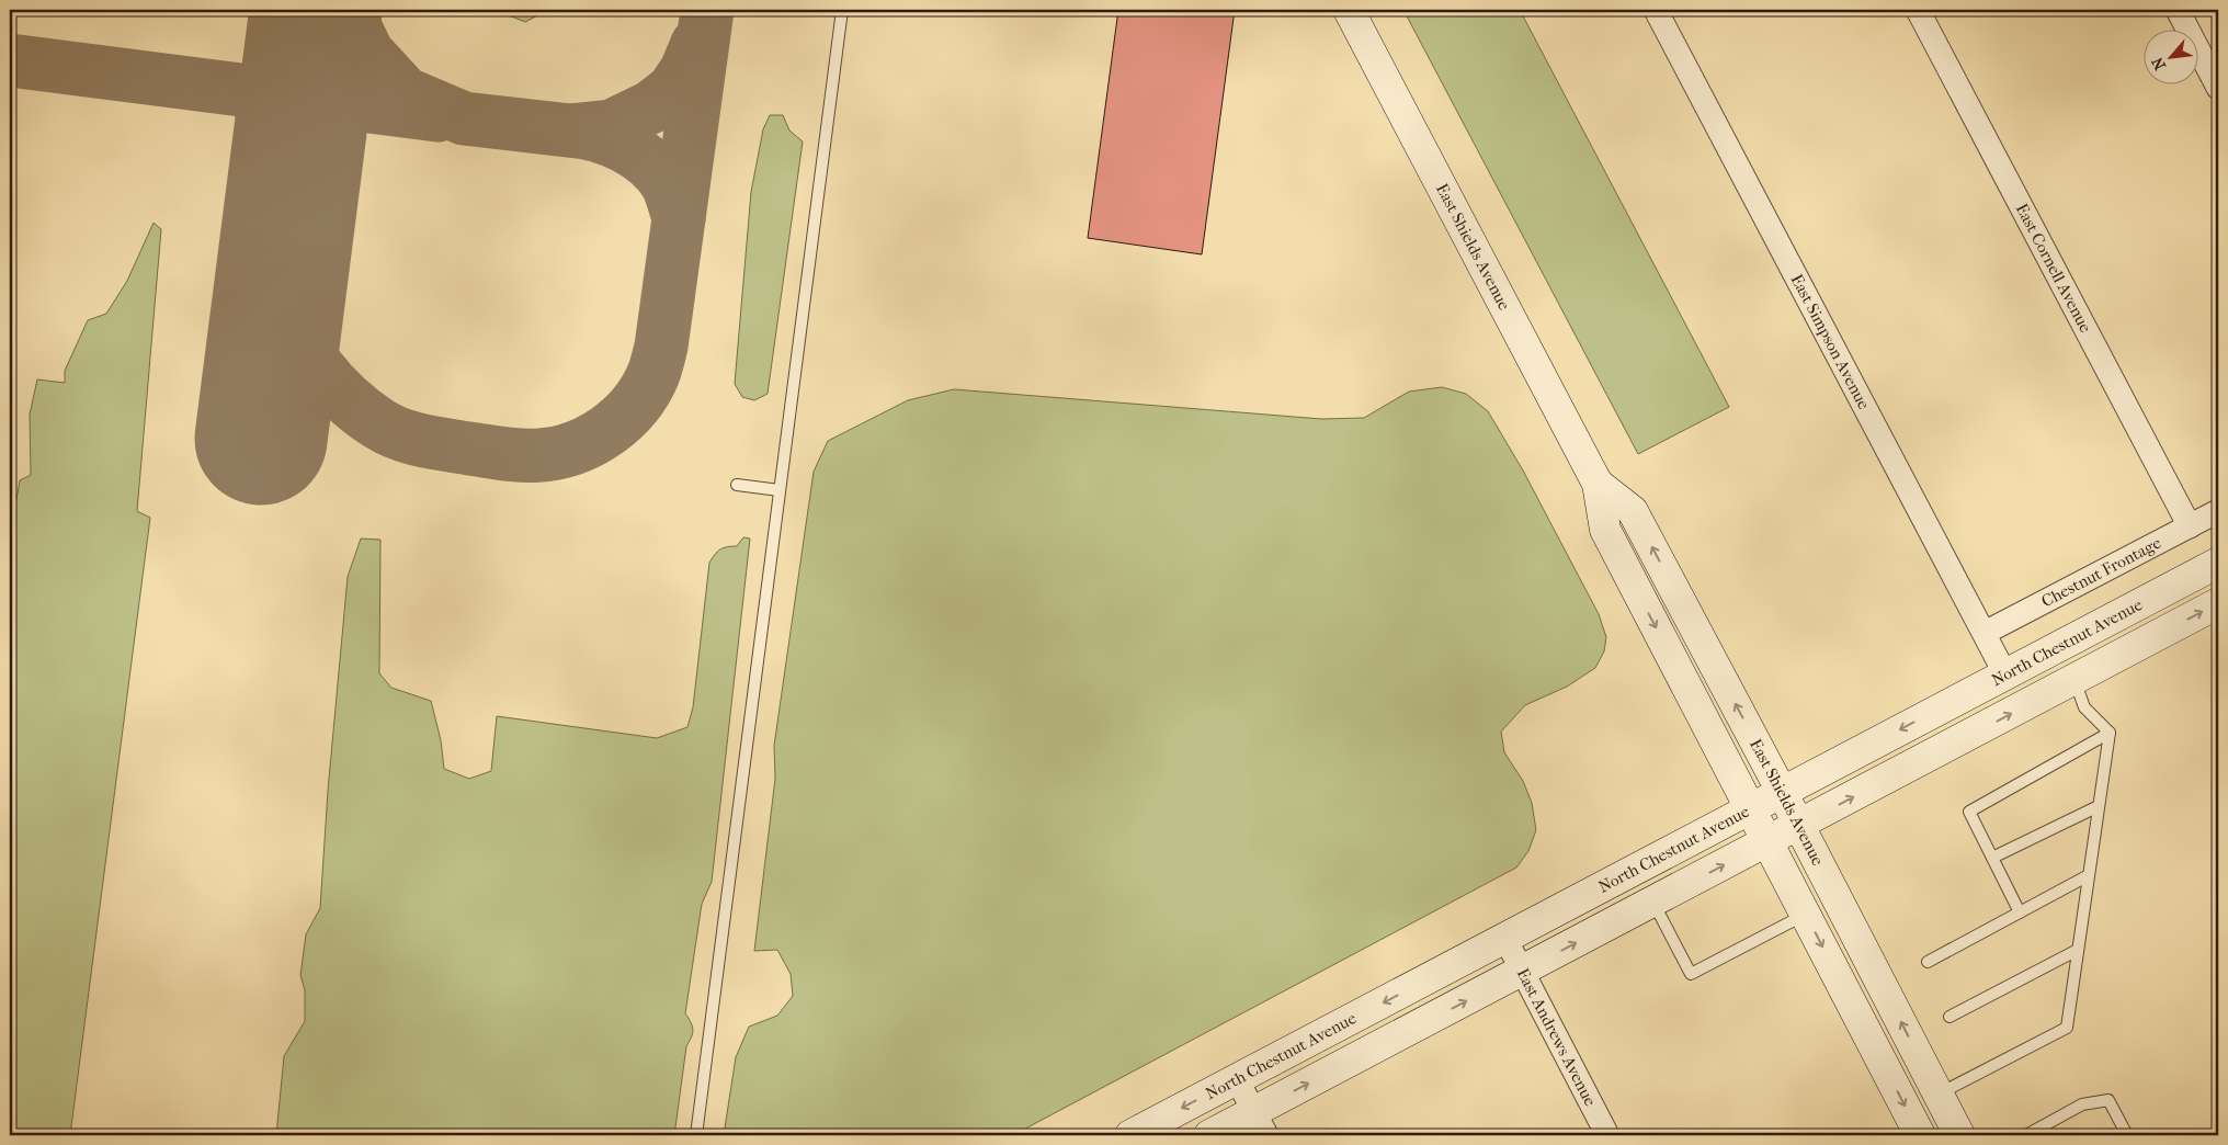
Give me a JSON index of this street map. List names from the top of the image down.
{
  "streets": {
    "main road": ["East Shields Avenue", "North Chestnut Avenue"],
    "street": [
      "East Cornell Avenue",
      "East Simpson Avenue",
      "Chestnut Frontage",
      "East Andrews Avenue"
    ]
  },
  "crossings": [
    ["East Shields Avenue", "North Chestnut Avenue"],
    ["East Cornell Avenue", "Chestnut Frontage"],
    ["East Simpson Avenue", "Chestnut Frontage"],
    ["East Simpson Avenue", "North Chestnut Avenue"],
    ["North Chestnut Avenue", "East Andrews Avenue"]
  ],
  "north": "bottom left"
}
